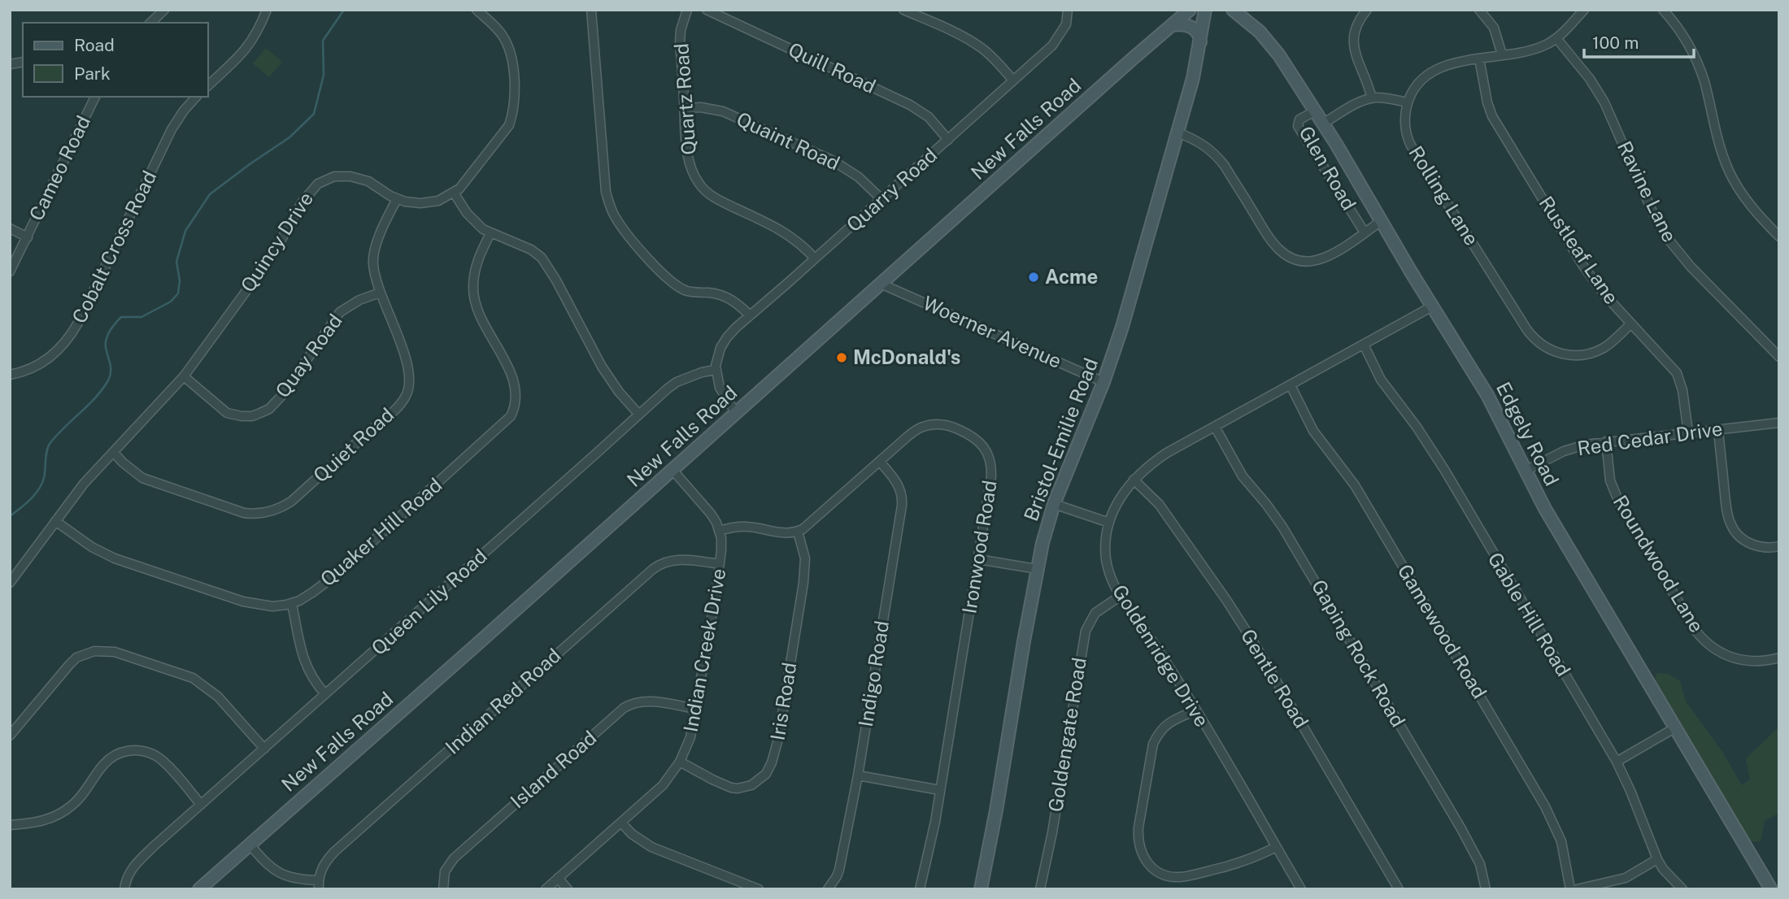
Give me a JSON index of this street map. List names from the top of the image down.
{
  "streets": {
    "main road": ["New Falls Road", "Edgely Road", "Bristol-Emilie Road"],
    "street": [
      "Quill Road",
      "Quartz Road",
      "Quaint Road",
      "Cameo Road",
      "Glen Road",
      "Quarry Road",
      "Ravine Lane",
      "Rolling Lane",
      "Quincy Drive",
      "Cobalt Cross Road",
      "Rustleaf Lane",
      "Woerner Avenue",
      "Quay Road",
      "Red Cedar Drive",
      "Quiet Road",
      "Quaker Hill Road",
      "Ironwood Road",
      "Roundwood Lane",
      "Queen Lily Road",
      "Gable Hill Road",
      "Gamewood Road",
      "Indian Creek Drive",
      "Gaping Rock Road",
      "Goldenridge Drive",
      "Indigo Road",
      "Gentle Road",
      "Indian Red Road",
      "Iris Road",
      "Goldengate Road",
      "Island Road"
    ]
  },
  "crossings": [
    ["Quill Road", "Quarry Road"],
    ["Quartz Road", "Quaint Road"],
    ["Quartz Road", "Quarry Road"],
    ["New Falls Road", "Woerner Avenue"],
    ["New Falls Road", "Indian Creek Drive"],
    ["Quaint Road", "Quarry Road"],
    ["Glen Road", "Edgely Road"],
    ["Quarry Road", "Queen Lily Road"],
    ["Rolling Lane", "Rustleaf Lane"],
    ["Quincy Drive", "Quay Road"],
    ["Quincy Drive", "Quiet Road"],
    ["Quincy Drive", "Quaker Hill Road"],
    ["Rustleaf Lane", "Red Cedar Drive"],
    ["Woerner Avenue", "Bristol-Emilie Road"],
    ["Quay Road", "Quiet Road"],
    ["Edgely Road", "Red Cedar Drive"],
    ["Edgely Road", "Goldenridge Drive"],
    ["Red Cedar Drive", "Roundwood Lane"],
    ["Ironwood Road", "Indigo Road"],
    ["Ironwood Road", "Iris Road"],
    ["Gable Hill Road", "Goldenridge Drive"],
    ["Gamewood Road", "Goldenridge Drive"],
    ["Indian Creek Drive", "Indian Red Road"],
    ["Indian Creek Drive", "Iris Road"],
    ["Indian Creek Drive", "Island Road"],
    ["Gaping Rock Road", "Goldenridge Drive"],
    ["Goldenridge Drive", "Gentle Road"],
    ["Goldenridge Drive", "Goldengate Road"]
  ],
  "places": ["Acme", "McDonald's"],
  "legend": ["Road", "Park"],
  "scale_bar": "100 m"
}
